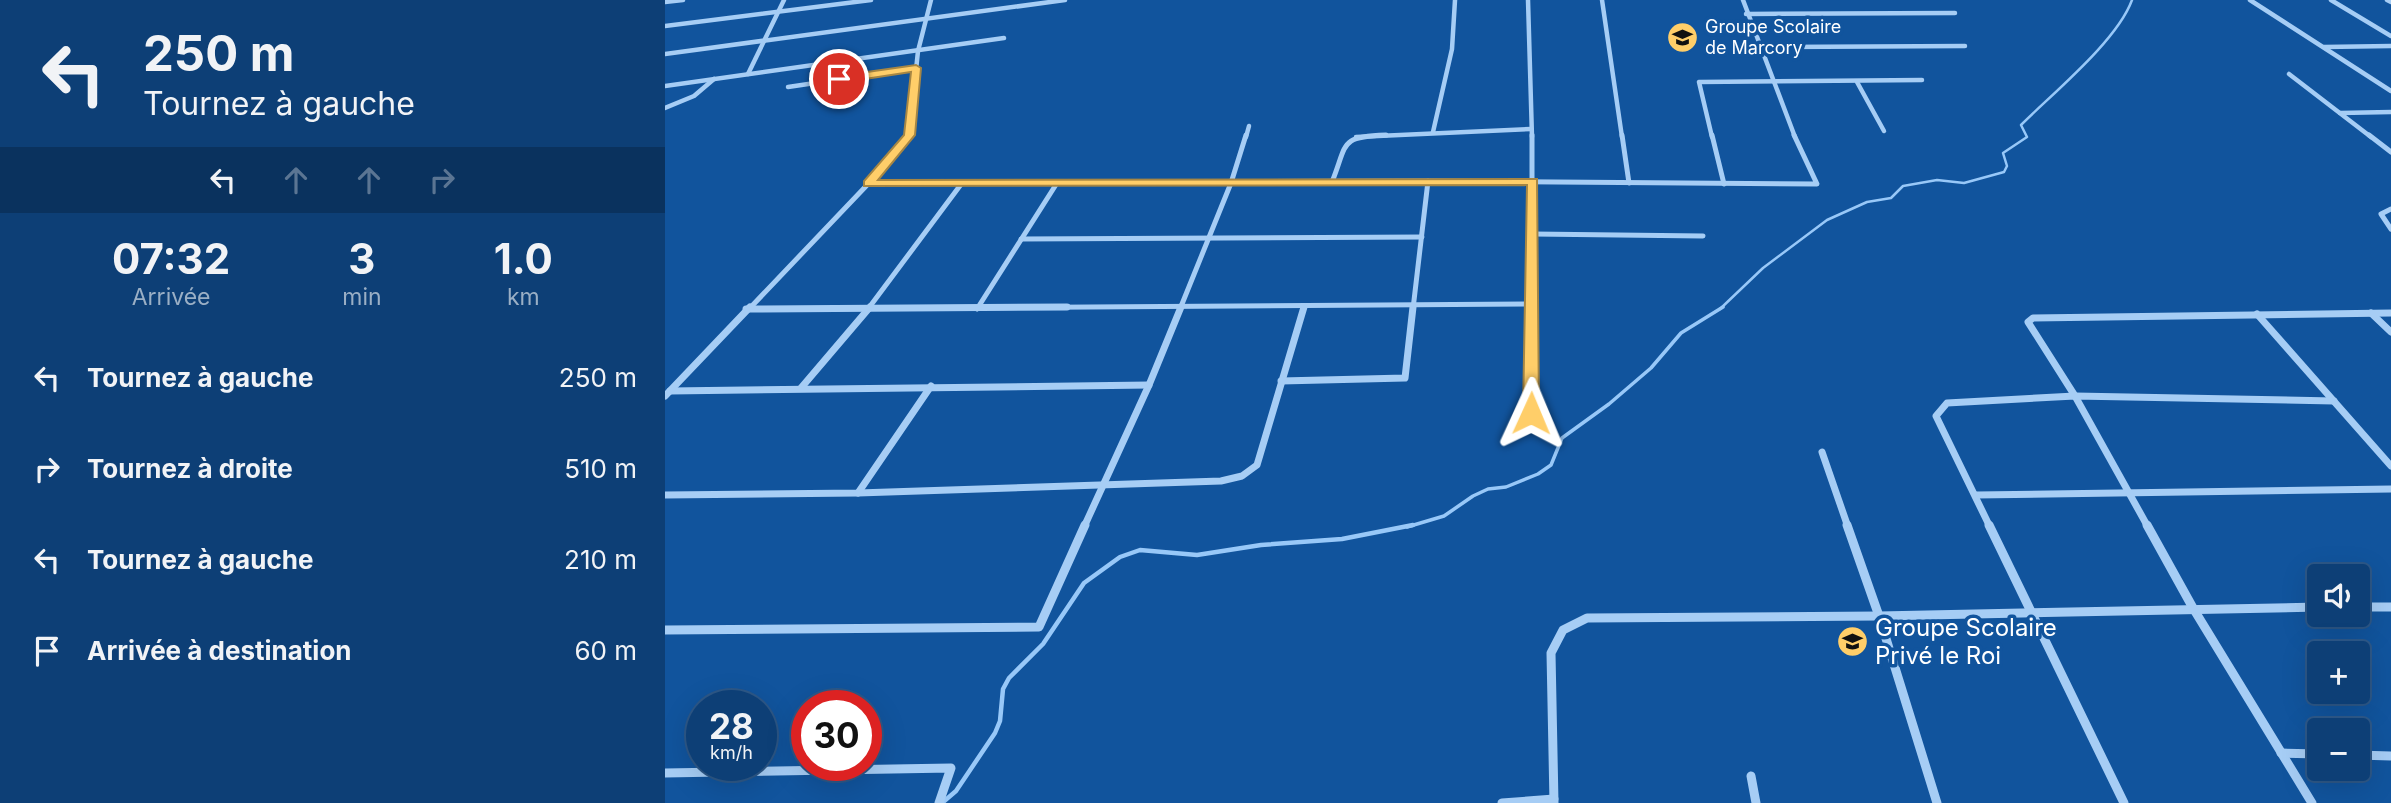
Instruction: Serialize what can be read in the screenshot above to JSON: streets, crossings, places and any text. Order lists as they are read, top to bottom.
{
  "places": {
    "school or university": ["Groupe Scolaire de Marcory", "Groupe Scolaire Privé le Roi"]
  },
  "page": {
    "turn": ["250 m", "Tournez à gauche"],
    "eta": [
      "07:32",
      "Arrivée",
      "3",
      "min",
      "1.0",
      "km"
    ],
    "list": [
      {
        "name": "Tournez à gauche",
        "value": "250 m"
      },
      {
        "name": "Tournez à droite",
        "value": "510 m"
      },
      {
        "name": "Tournez à gauche",
        "value": "210 m"
      },
      {
        "name": "Arrivée à destination",
        "value": "60 m"
      }
    ],
    "map_buttons": ["+", "−"],
    "speed": "28 km/h",
    "limit": "30"
  }
}
